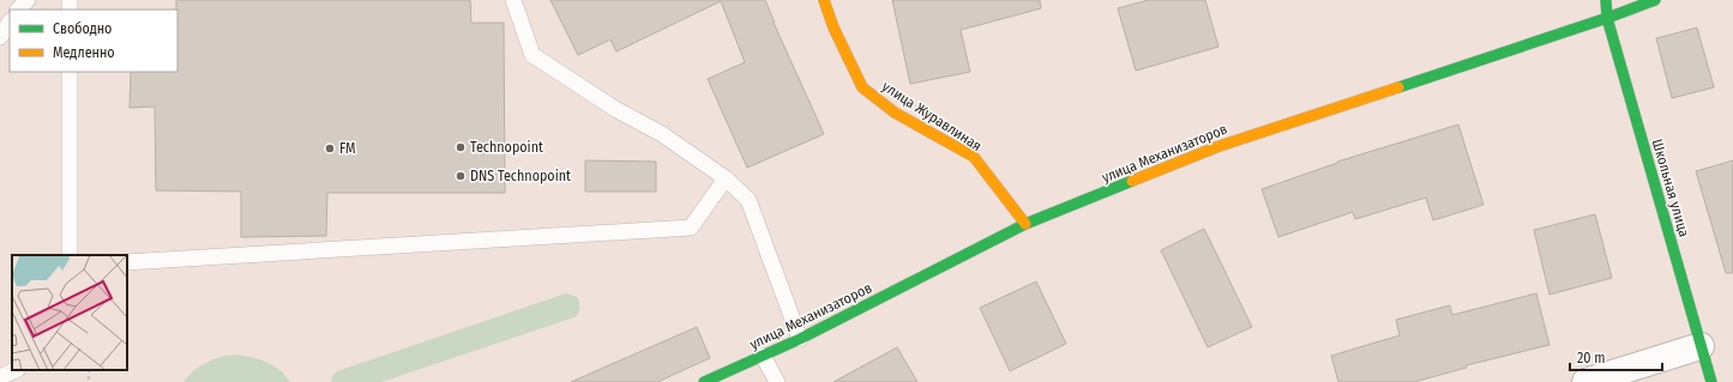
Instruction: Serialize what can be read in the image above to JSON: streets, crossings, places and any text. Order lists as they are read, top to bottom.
{
  "streets": {
    "street": ["улица Журавлиная", "улица Механизаторов", "Школьная улица"]
  },
  "crossings": [
    ["улица Журавлиная", "улица Механизаторов"],
    ["улица Механизаторов", "Школьная улица"]
  ],
  "places": ["Technopoint", "FM", "DNS Technopoint"],
  "legend": ["Свободно", "Медленно"],
  "scale_bar": "20 m"
}
